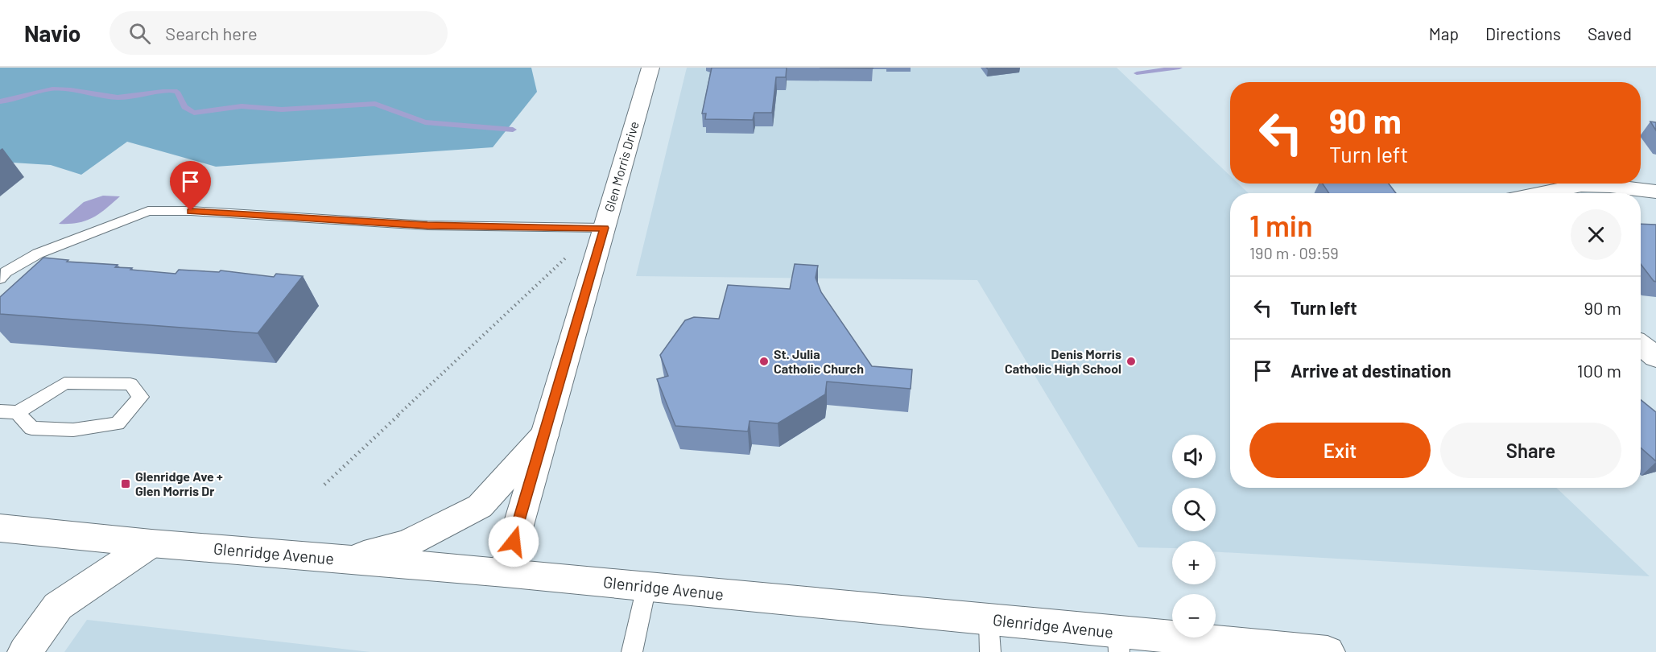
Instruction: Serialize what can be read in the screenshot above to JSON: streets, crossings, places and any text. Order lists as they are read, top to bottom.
{
  "streets": {
    "main road": ["Glen Morris Drive", "Glenridge Avenue"]
  },
  "crossings": [
    ["Glen Morris Drive", "Glenridge Avenue"]
  ],
  "places": {
    "other": ["St. Julia Catholic Church", "Denis Morris Catholic High School"],
    "transit": ["Glenridge Ave + Glen Morris Dr"]
  },
  "page": {
    "header": "Navio",
    "search": "Search here",
    "nav": ["Map", "Directions", "Saved"],
    "turn": ["90 m", "Turn left"],
    "heading": ["1 min", "190 m · 09:59"],
    "list": [
      {
        "name": "Turn left",
        "value": "90 m"
      },
      {
        "name": "Arrive at destination",
        "value": "100 m"
      }
    ],
    "buttons": ["Exit", "Share"],
    "map_buttons": ["+", "−"]
  }
}
